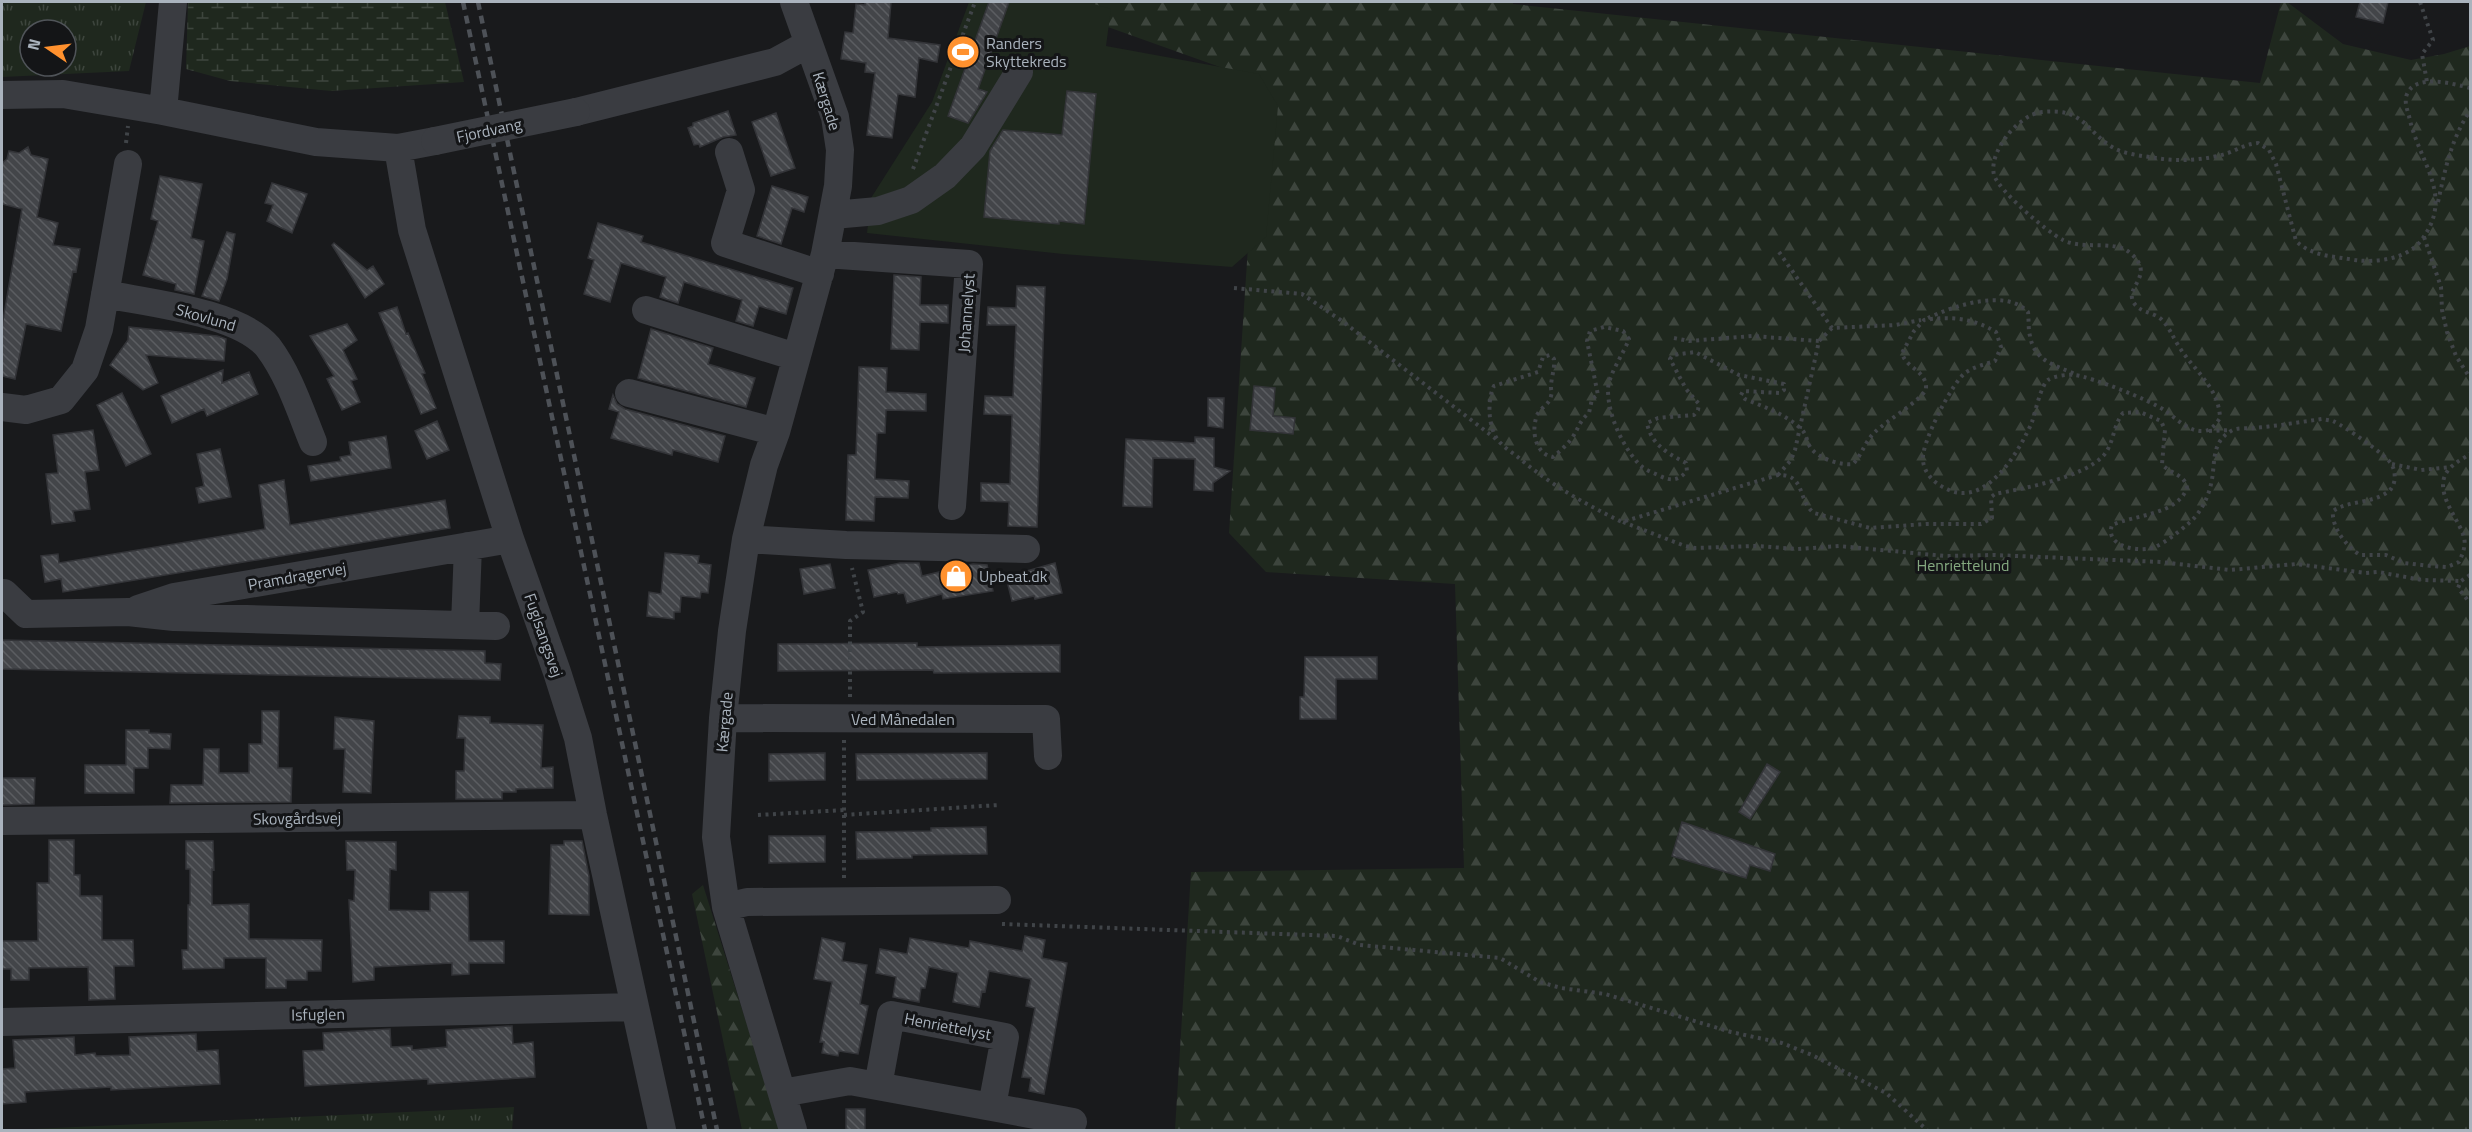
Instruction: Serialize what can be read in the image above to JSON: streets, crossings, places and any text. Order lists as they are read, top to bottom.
{
  "streets": {
    "street": [
      "Kærgade",
      "Fjordvang",
      "Johannelyst",
      "Skovlund",
      "Pramdragervej",
      "Fuglsangsvej",
      "Ved Månedalen",
      "Skovgårdsvej",
      "Isfuglen",
      "Henriettelyst"
    ]
  },
  "crossings": [
    ["Kærgade", "Fjordvang"],
    ["Kærgade", "Johannelyst"],
    ["Kærgade", "Ved Månedalen"],
    ["Fjordvang", "Fuglsangsvej"],
    ["Pramdragervej", "Fuglsangsvej"],
    ["Fuglsangsvej", "Skovgårdsvej"],
    ["Fuglsangsvej", "Isfuglen"]
  ],
  "parks": ["Henriettelund"],
  "places": {
    "sports": ["Randers Skyttekreds"],
    "shop": ["Upbeat.dk"]
  },
  "north": "left"
}
